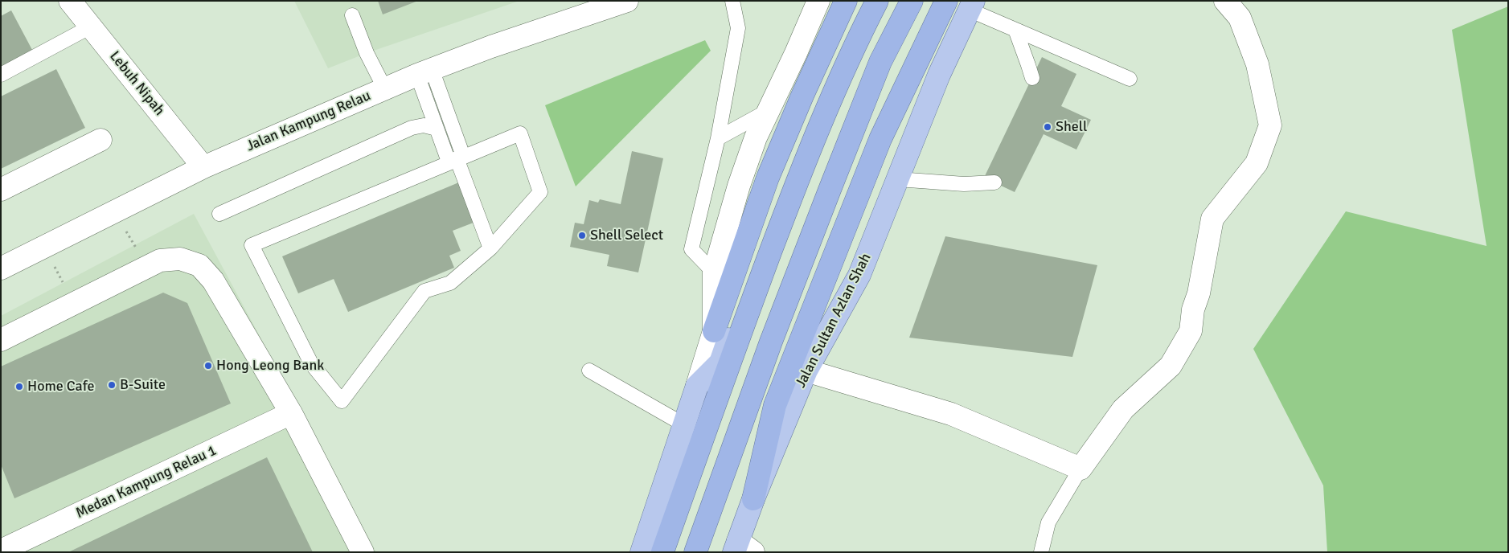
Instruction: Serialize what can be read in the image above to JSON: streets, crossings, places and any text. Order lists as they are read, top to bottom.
{
  "streets": {
    "main road": ["Jalan Sultan Azlan Shah"],
    "street": ["Lebuh Nipah", "Jalan Kampung Relau", "Medan Kampung Relau 1"]
  },
  "crossings": [
    ["Lebuh Nipah", "Jalan Kampung Relau"]
  ],
  "places": [
    "Shell",
    "Shell Select",
    "Hong Leong Bank",
    "B-Suite",
    "Home Cafe"
  ]
}
